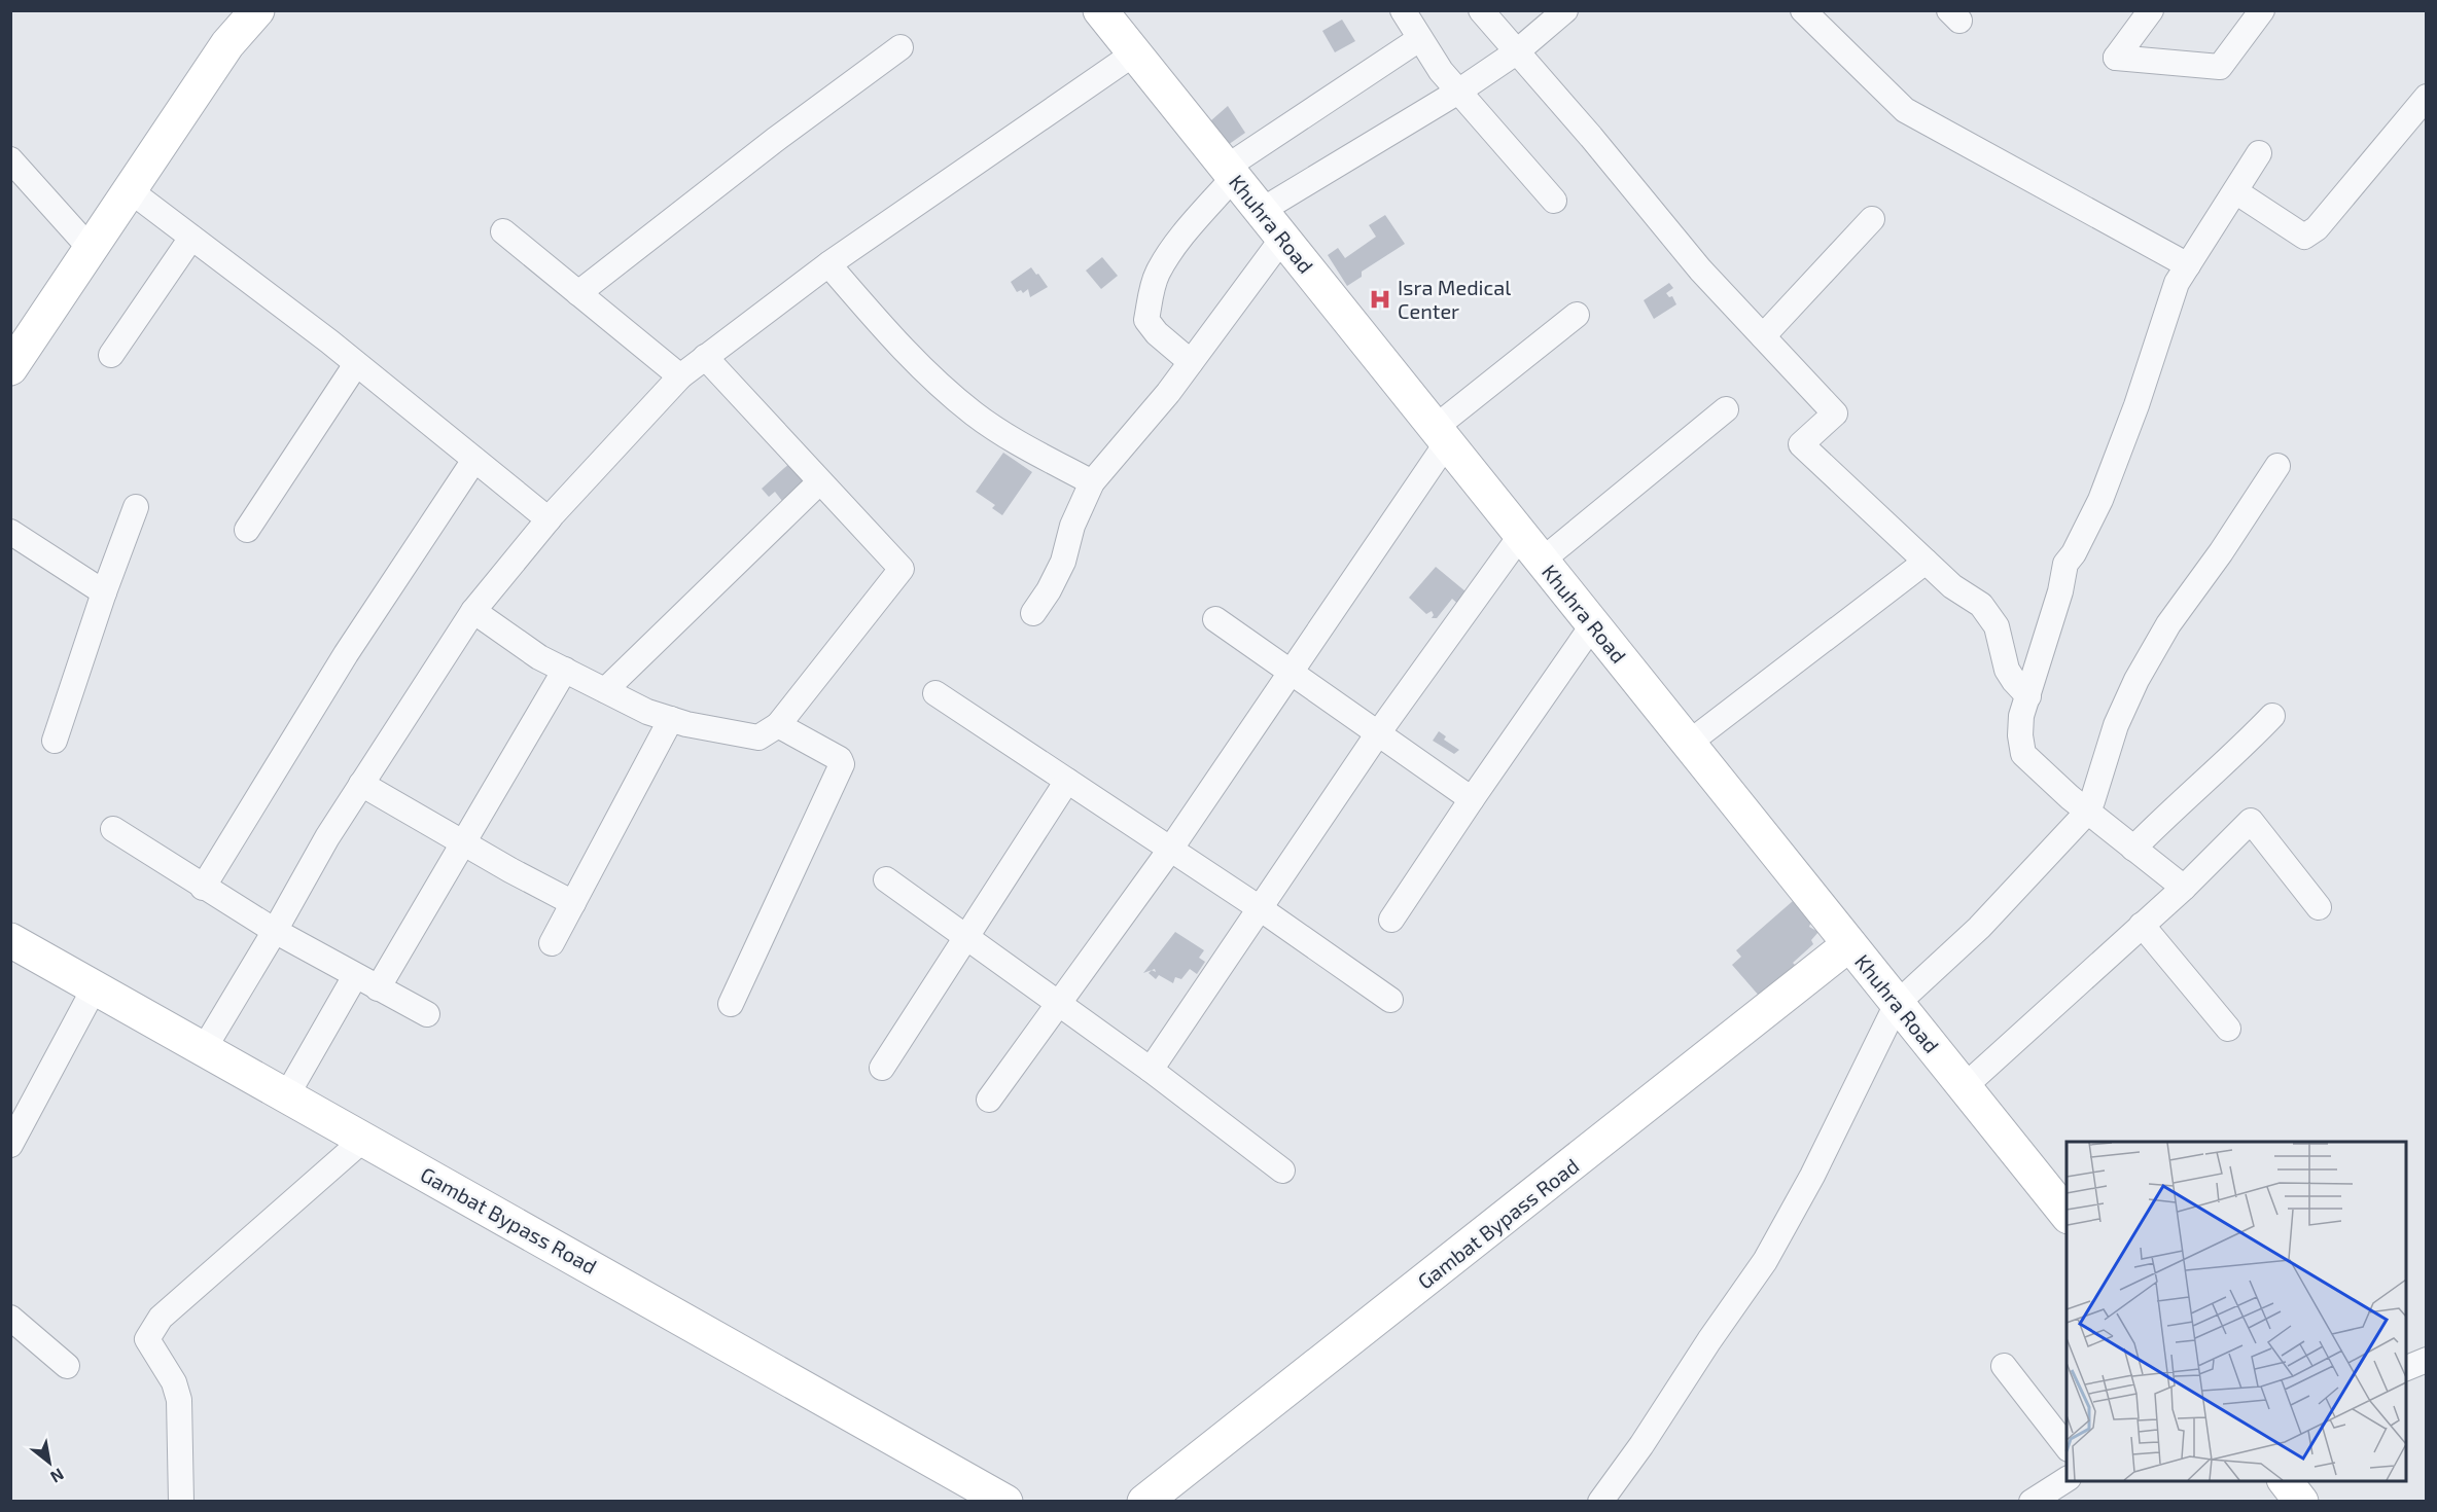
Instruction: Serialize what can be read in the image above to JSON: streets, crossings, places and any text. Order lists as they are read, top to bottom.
{
  "streets": {
    "street": ["Khuhra Road", "Gambat Bypass Road"]
  },
  "crossings": [
    ["Khuhra Road", "Gambat Bypass Road"]
  ],
  "places": {
    "hospital": ["Isra Medical Center"]
  },
  "north": "bottom right"
}
